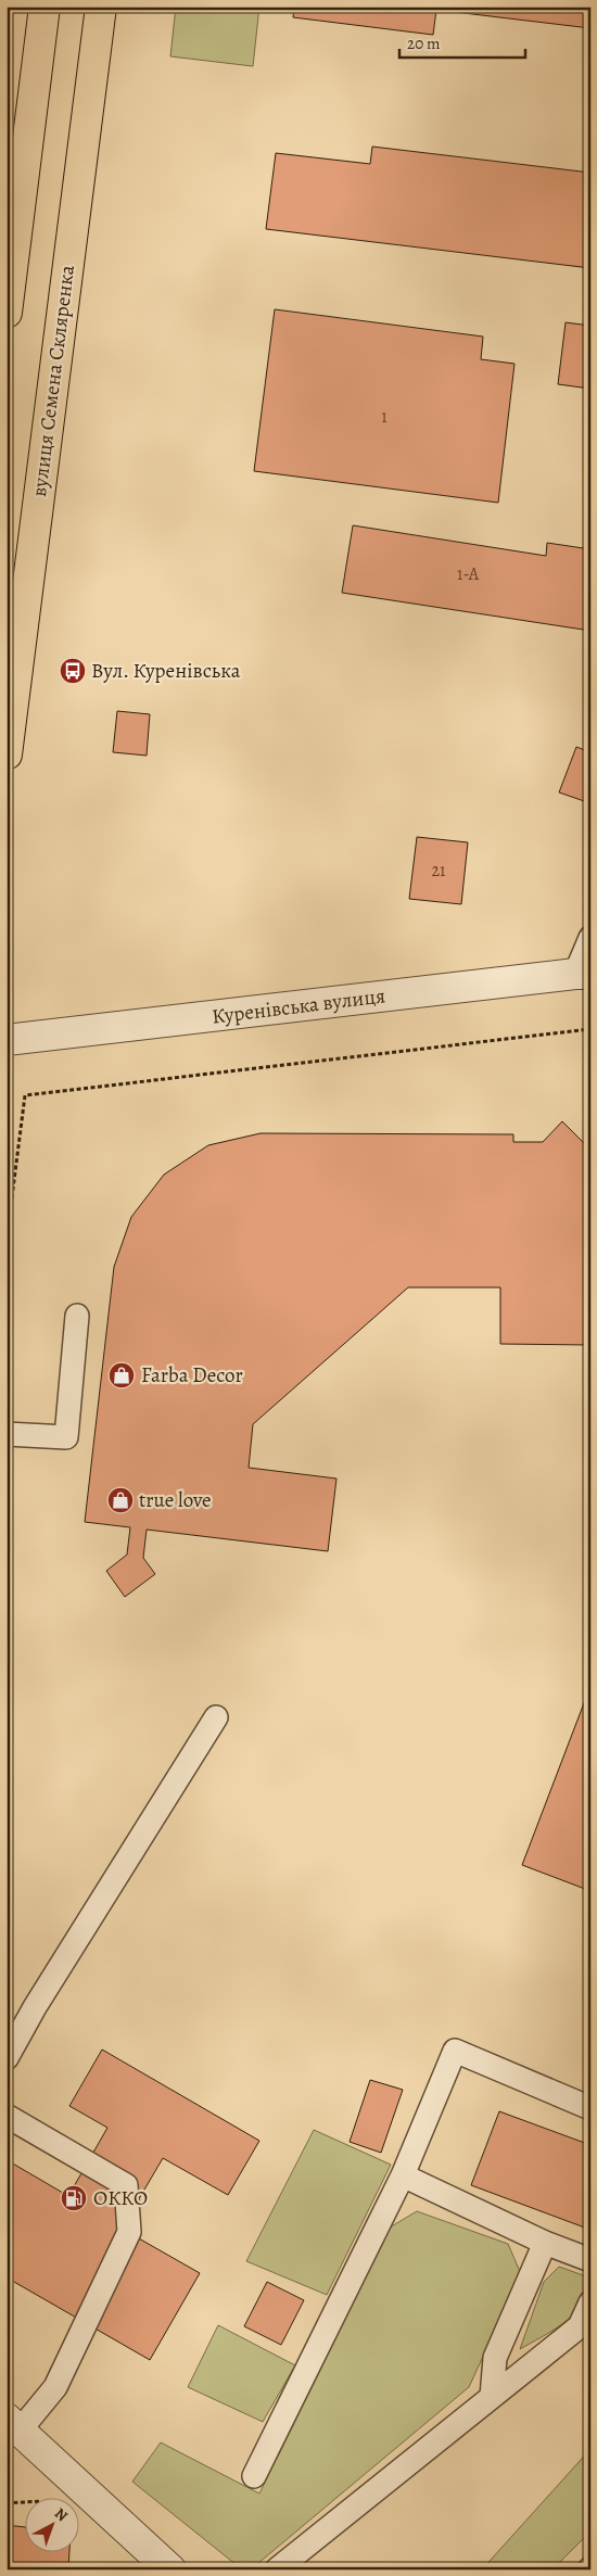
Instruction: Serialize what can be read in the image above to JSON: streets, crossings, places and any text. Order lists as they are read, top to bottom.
{
  "streets": {
    "main road": ["вулиця Семена Скляренка"],
    "street": ["Куренівська вулиця"]
  },
  "places": {
    "bus stop": ["Вул. Куренівська"],
    "shop": ["Farba Decor", "true love"],
    "fuel station": ["ОККО"]
  },
  "house_numbers": ["1", "1-А", "21"],
  "scale_bar": "20 m",
  "north": "top right"
}
